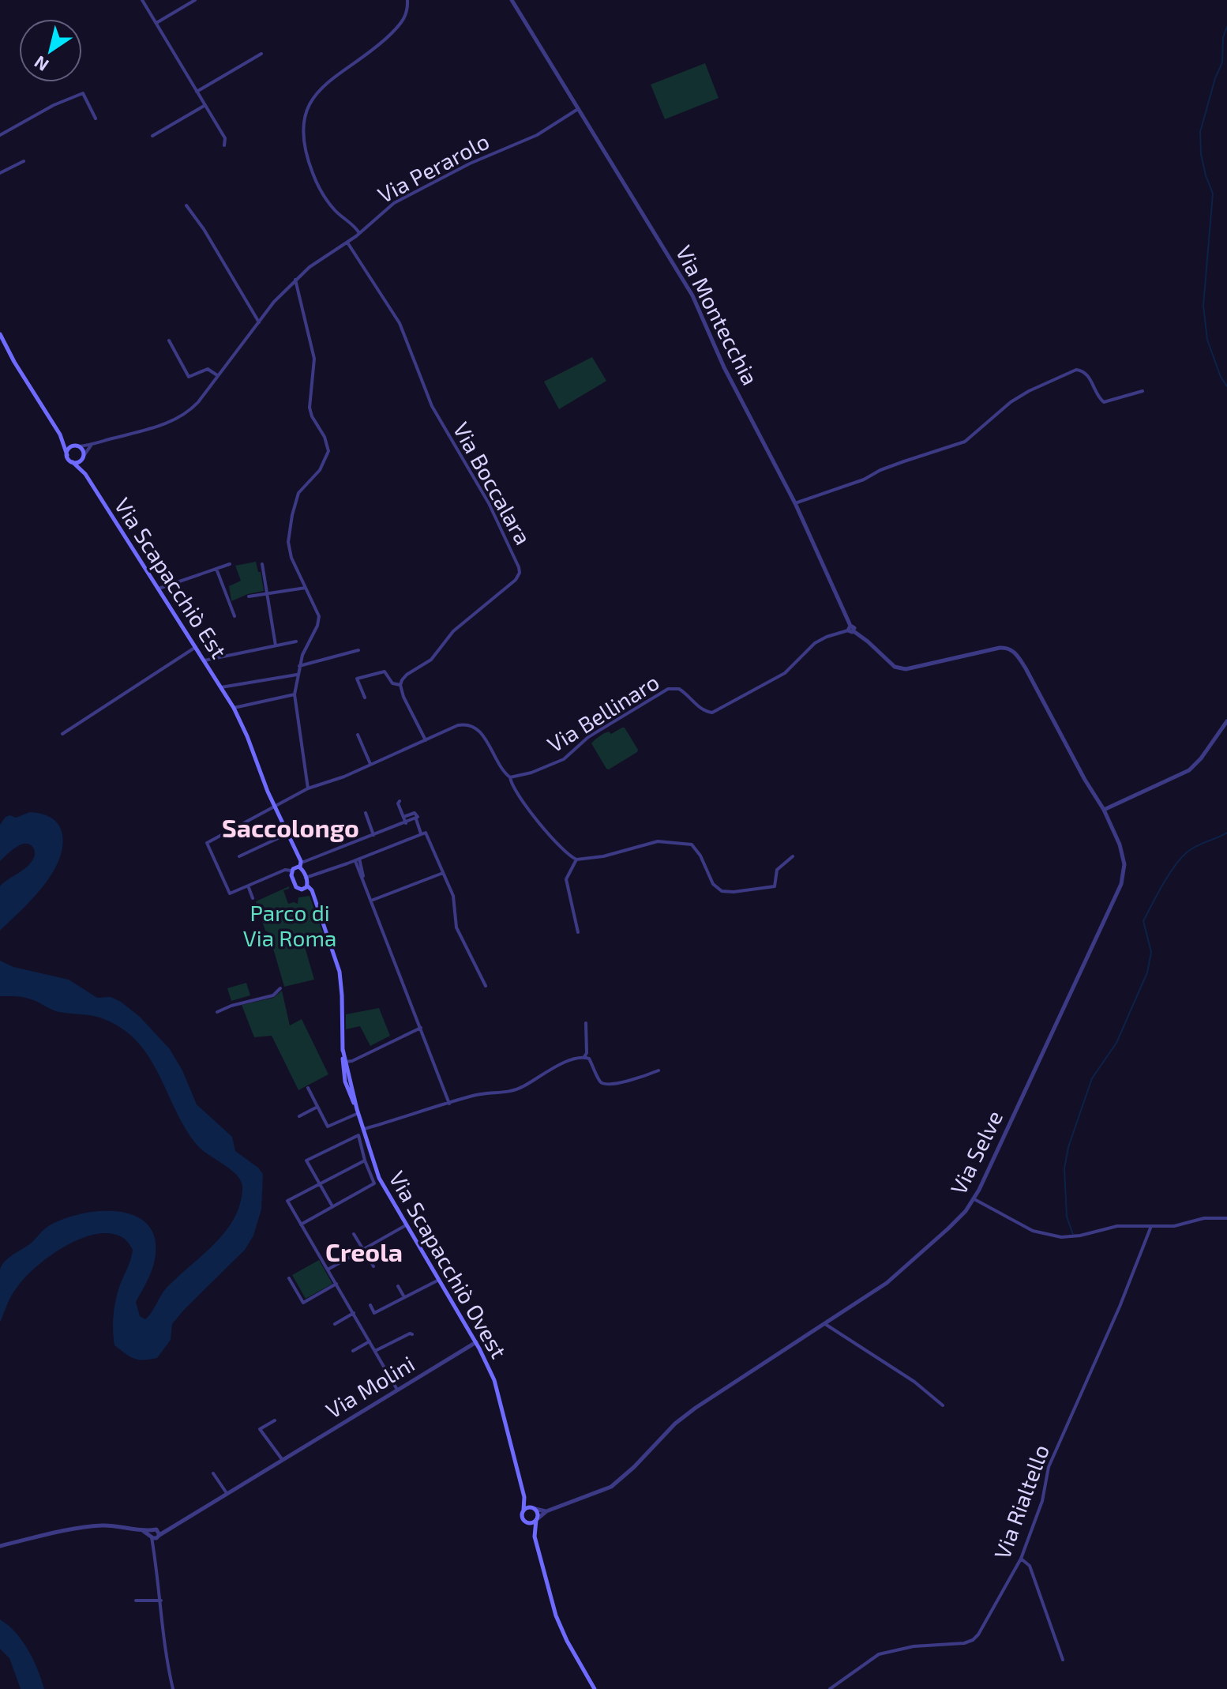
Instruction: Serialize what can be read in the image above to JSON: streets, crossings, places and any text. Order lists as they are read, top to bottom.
{
  "streets": {
    "main road": ["Via Scapacchiò Est", "Via Scapacchiò Ovest"],
    "street": [
      "Via Perarolo",
      "Via Montecchia",
      "Via Boccalara",
      "Via Bellinaro",
      "Via Selve",
      "Via Molini",
      "Via Rialtello"
    ]
  },
  "crossings": [
    ["Via Perarolo", "Via Montecchia"],
    ["Via Perarolo", "Via Boccalara"],
    ["Via Perarolo", "Via Scapacchiò Est"],
    ["Via Montecchia", "Via Bellinaro"],
    ["Via Selve", "Via Scapacchiò Ovest"],
    ["Via Scapacchiò Ovest", "Via Molini"]
  ],
  "districts": ["Saccolongo", "Creola"],
  "parks": ["Parco di Via Roma"],
  "north": "bottom left"
}
